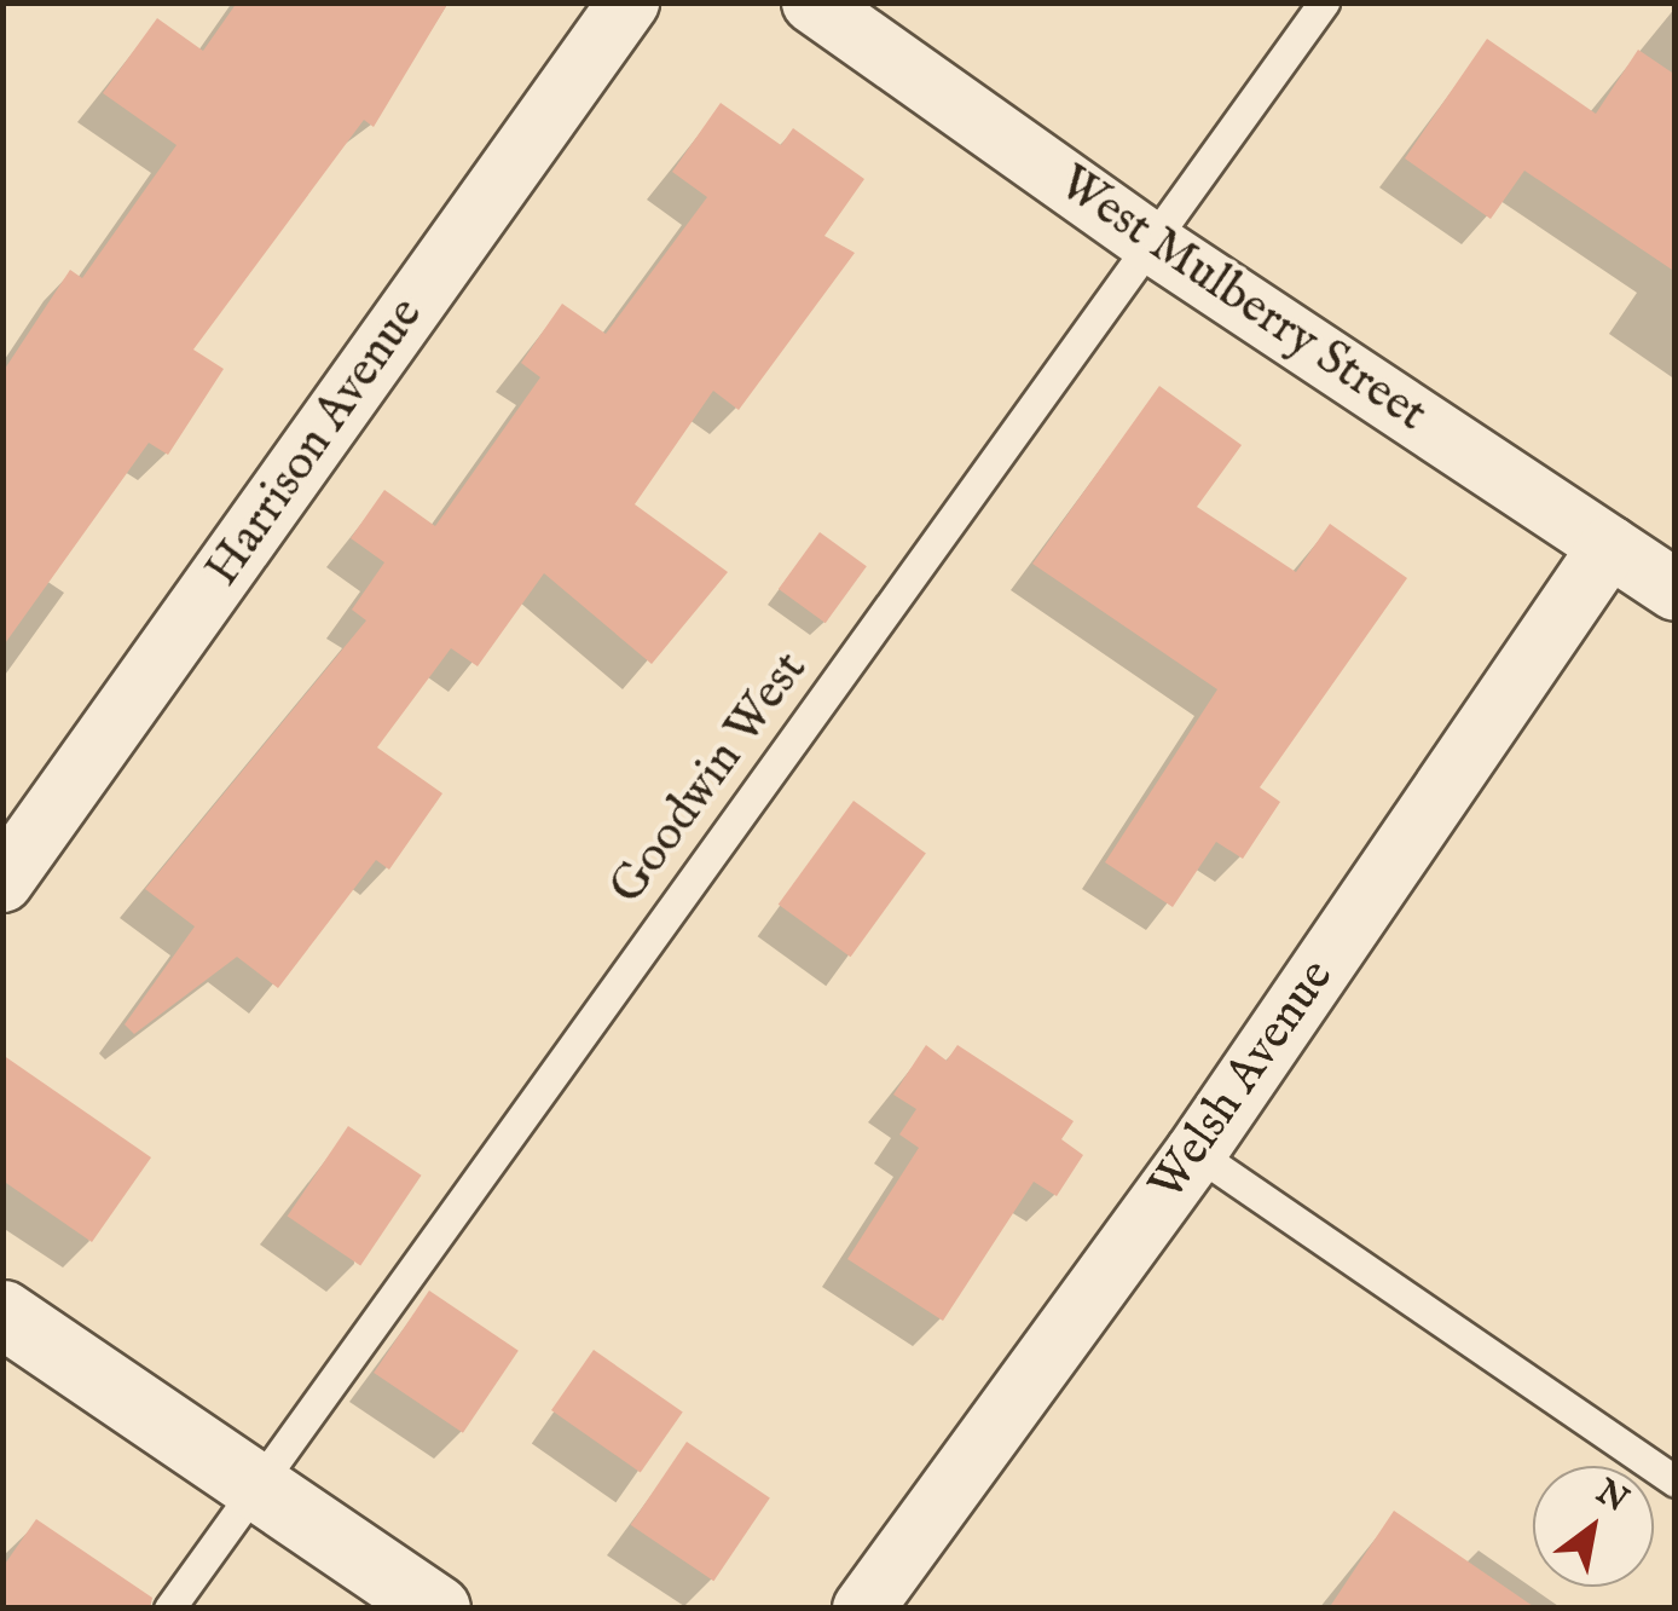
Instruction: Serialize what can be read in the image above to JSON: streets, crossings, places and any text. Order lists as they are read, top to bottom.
{
  "streets": {
    "street": ["West Mulberry Street", "Harrison Avenue", "Welsh Avenue"],
    "lane": ["Goodwin West"]
  },
  "crossings": [
    ["West Mulberry Street", "Goodwin West"],
    ["West Mulberry Street", "Welsh Avenue"]
  ],
  "north": "top right"
}
